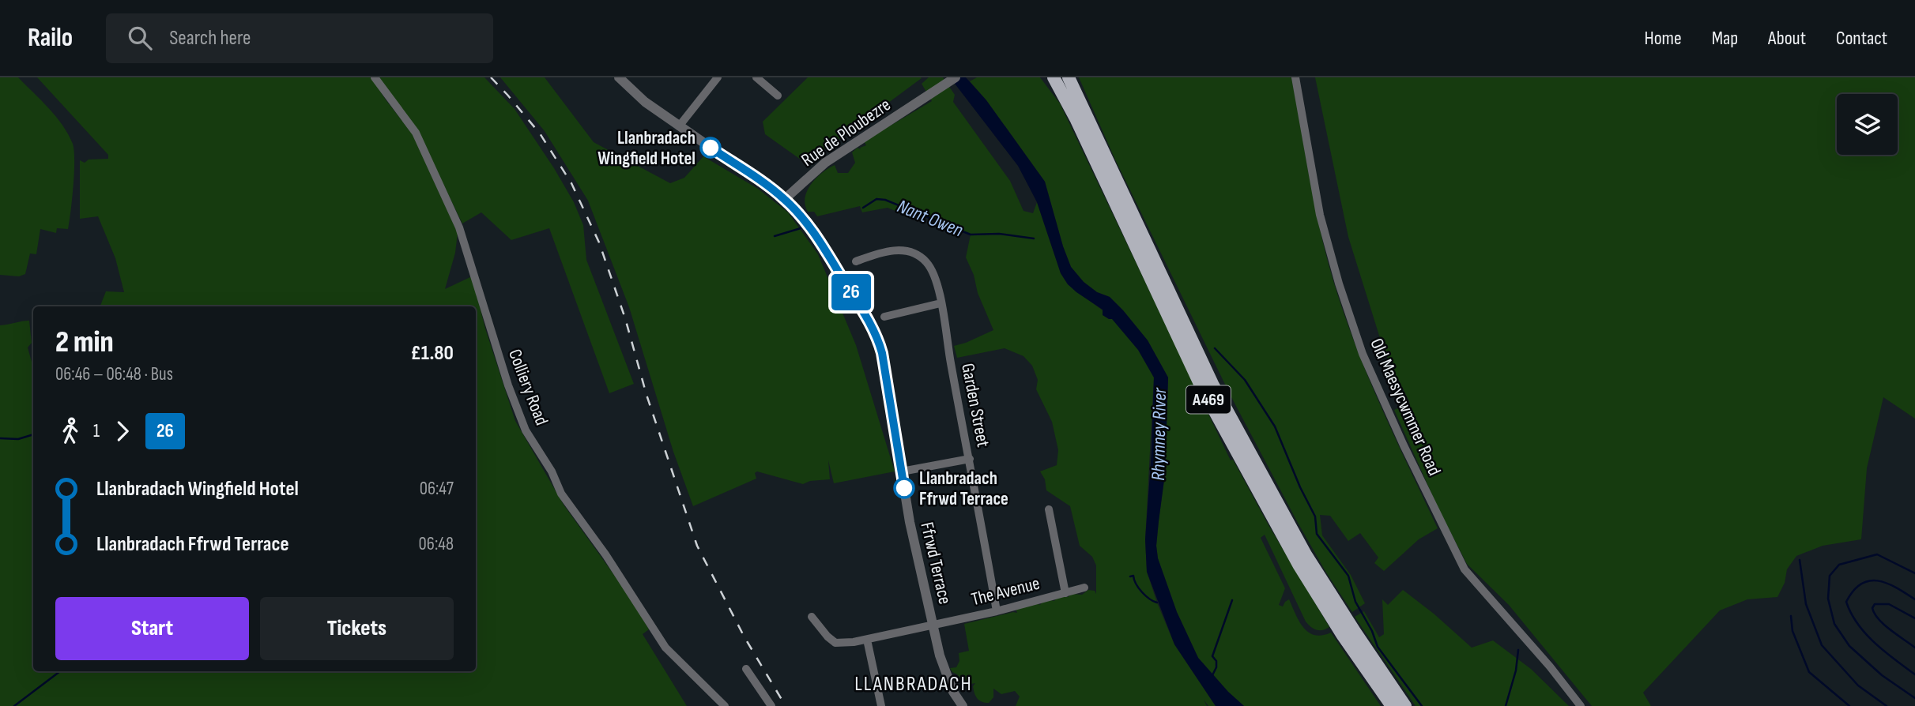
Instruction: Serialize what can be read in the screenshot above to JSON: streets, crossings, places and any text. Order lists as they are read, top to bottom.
{
  "streets": {
    "main road": ["A469"],
    "street": [
      "Rue de Ploubezre",
      "Colliery Road",
      "Garden Street",
      "Old Maesycwmmer Road",
      "Ffrwd Terrace",
      "The Avenue"
    ]
  },
  "crossings": [
    ["Rue de Ploubezre", "Ffrwd Terrace"],
    ["Garden Street", "The Avenue"],
    ["Ffrwd Terrace", "The Avenue"]
  ],
  "districts": ["LLANBRADACH"],
  "water": ["Nant Owen", "Rhymney River"],
  "places": ["Llanbradach Wingfield Hotel", "Llanbradach Ffrwd Terrace"],
  "lines": ["bus line 26"],
  "page": {
    "header": "Railo",
    "search": "Search here",
    "nav": [
      "Home",
      "Map",
      "About",
      "Contact"
    ],
    "on_map": "26",
    "heading": ["2 min", "06:46 – 06:48 · Bus", "£1.80"],
    "legs": ["1", "26"],
    "list": [
      {
        "name": "Llanbradach Wingfield Hotel",
        "value": "06:47"
      },
      {
        "name": "Llanbradach Ffrwd Terrace",
        "value": "06:48"
      }
    ],
    "buttons": ["Start", "Tickets"]
  }
}
